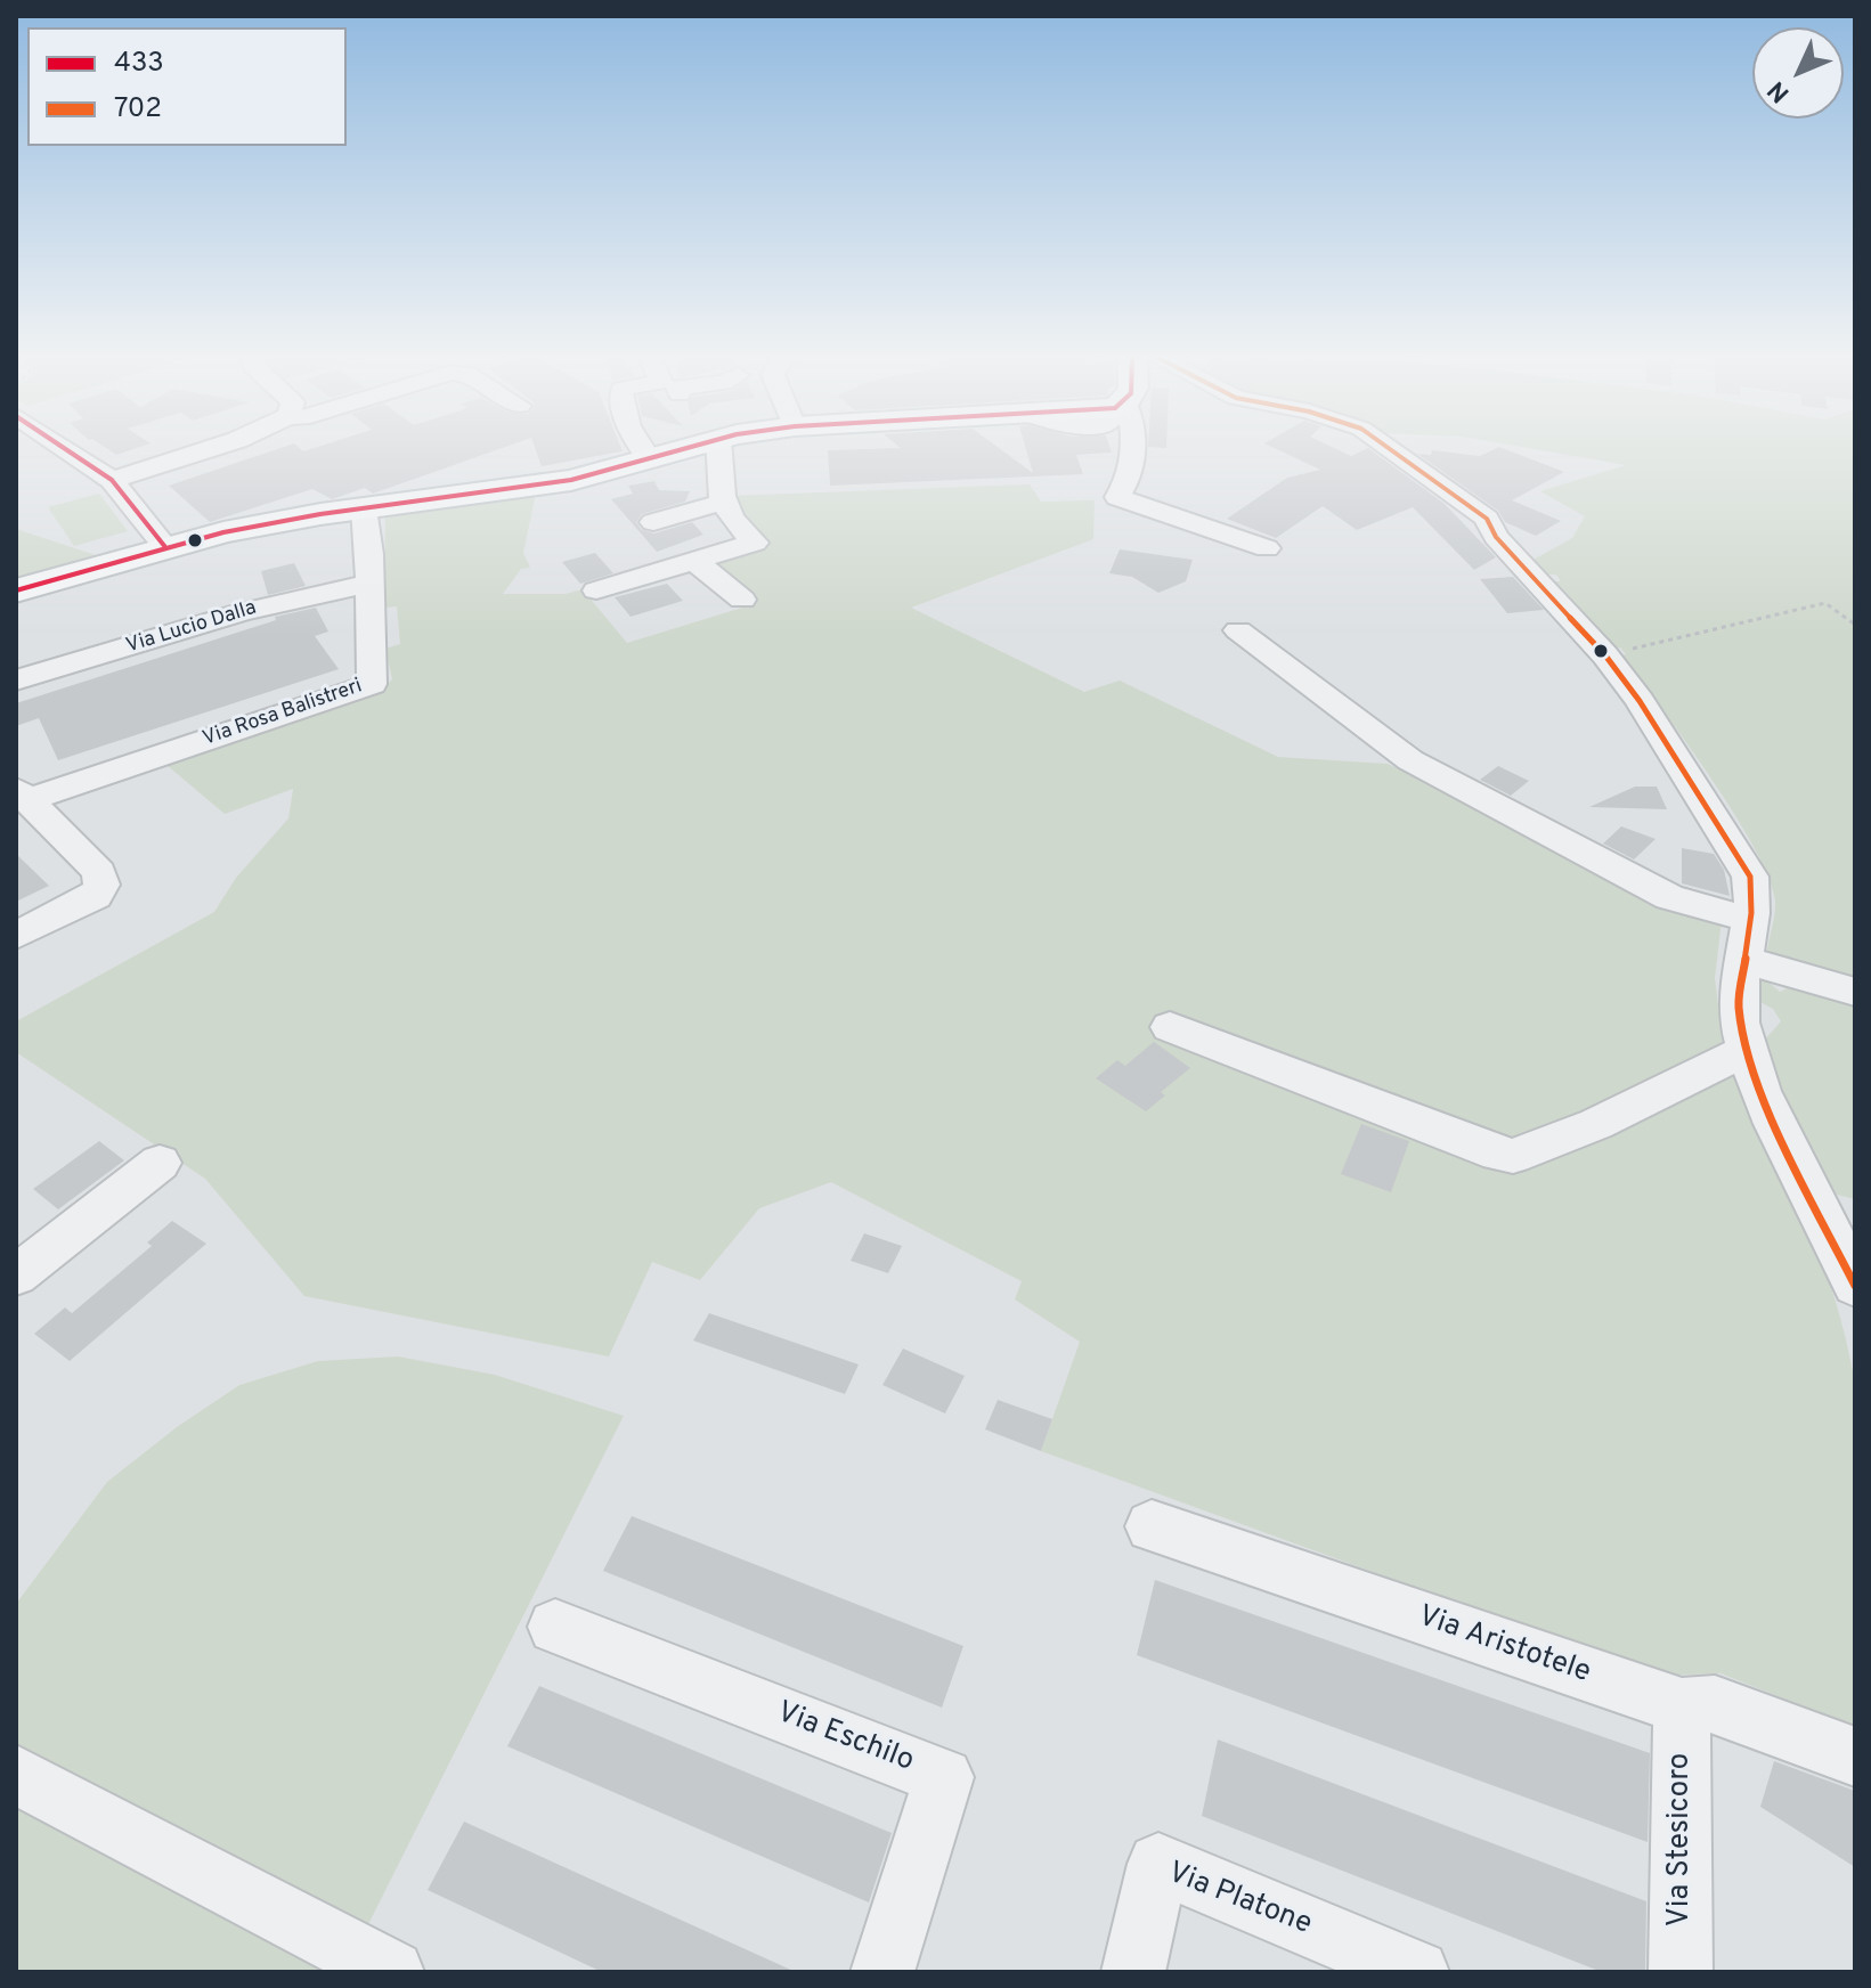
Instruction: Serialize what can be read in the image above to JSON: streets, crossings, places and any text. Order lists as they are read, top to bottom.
{
  "streets": {
    "street": [
      "Via Lucio Dalla",
      "Via Rosa Balistreri",
      "Via Aristotele",
      "Via Eschilo",
      "Via Stesicoro",
      "Via Platone"
    ]
  },
  "crossings": [
    ["Via Lucio Dalla", "Via Rosa Balistreri"],
    ["Via Aristotele", "Via Stesicoro"]
  ],
  "lines": ["transit line 433", "transit line 702"],
  "legend": ["433", "702"],
  "north": "bottom left"
}
